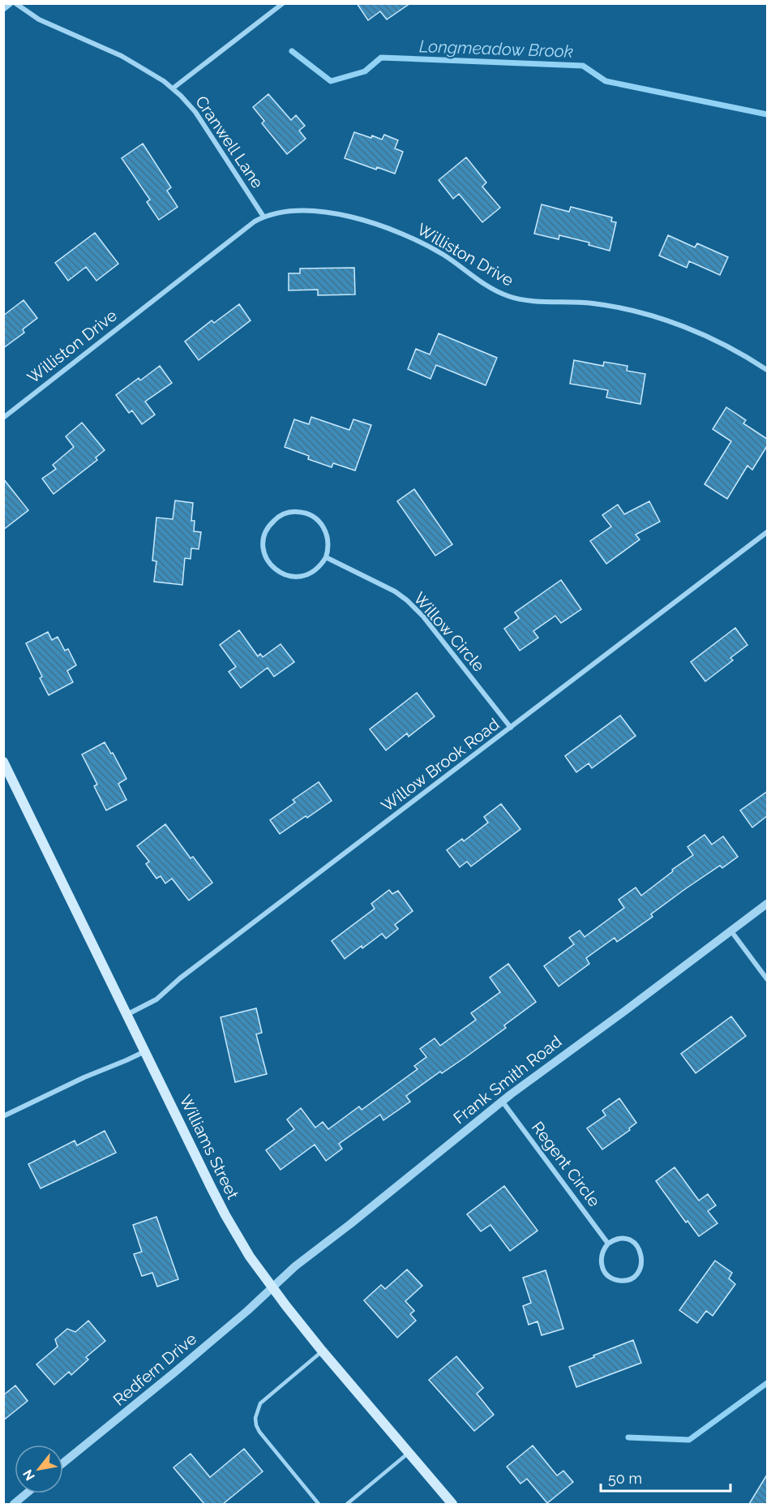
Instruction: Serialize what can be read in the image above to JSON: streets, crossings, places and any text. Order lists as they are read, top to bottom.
{
  "streets": {
    "main road": ["Williams Street"],
    "street": [
      "Cranwell Lane",
      "Williston Drive",
      "Willow Circle",
      "Willow Brook Road",
      "Frank Smith Road",
      "Regent Circle",
      "Redfern Drive"
    ]
  },
  "crossings": [
    ["Cranwell Lane", "Williston Drive"],
    ["Willow Circle", "Willow Brook Road"],
    ["Willow Brook Road", "Williams Street"],
    ["Frank Smith Road", "Williams Street"],
    ["Frank Smith Road", "Regent Circle"],
    ["Frank Smith Road", "Redfern Drive"],
    ["Williams Street", "Redfern Drive"]
  ],
  "water": ["Longmeadow Brook"],
  "scale_bar": "50 m",
  "north": "bottom left"
}
